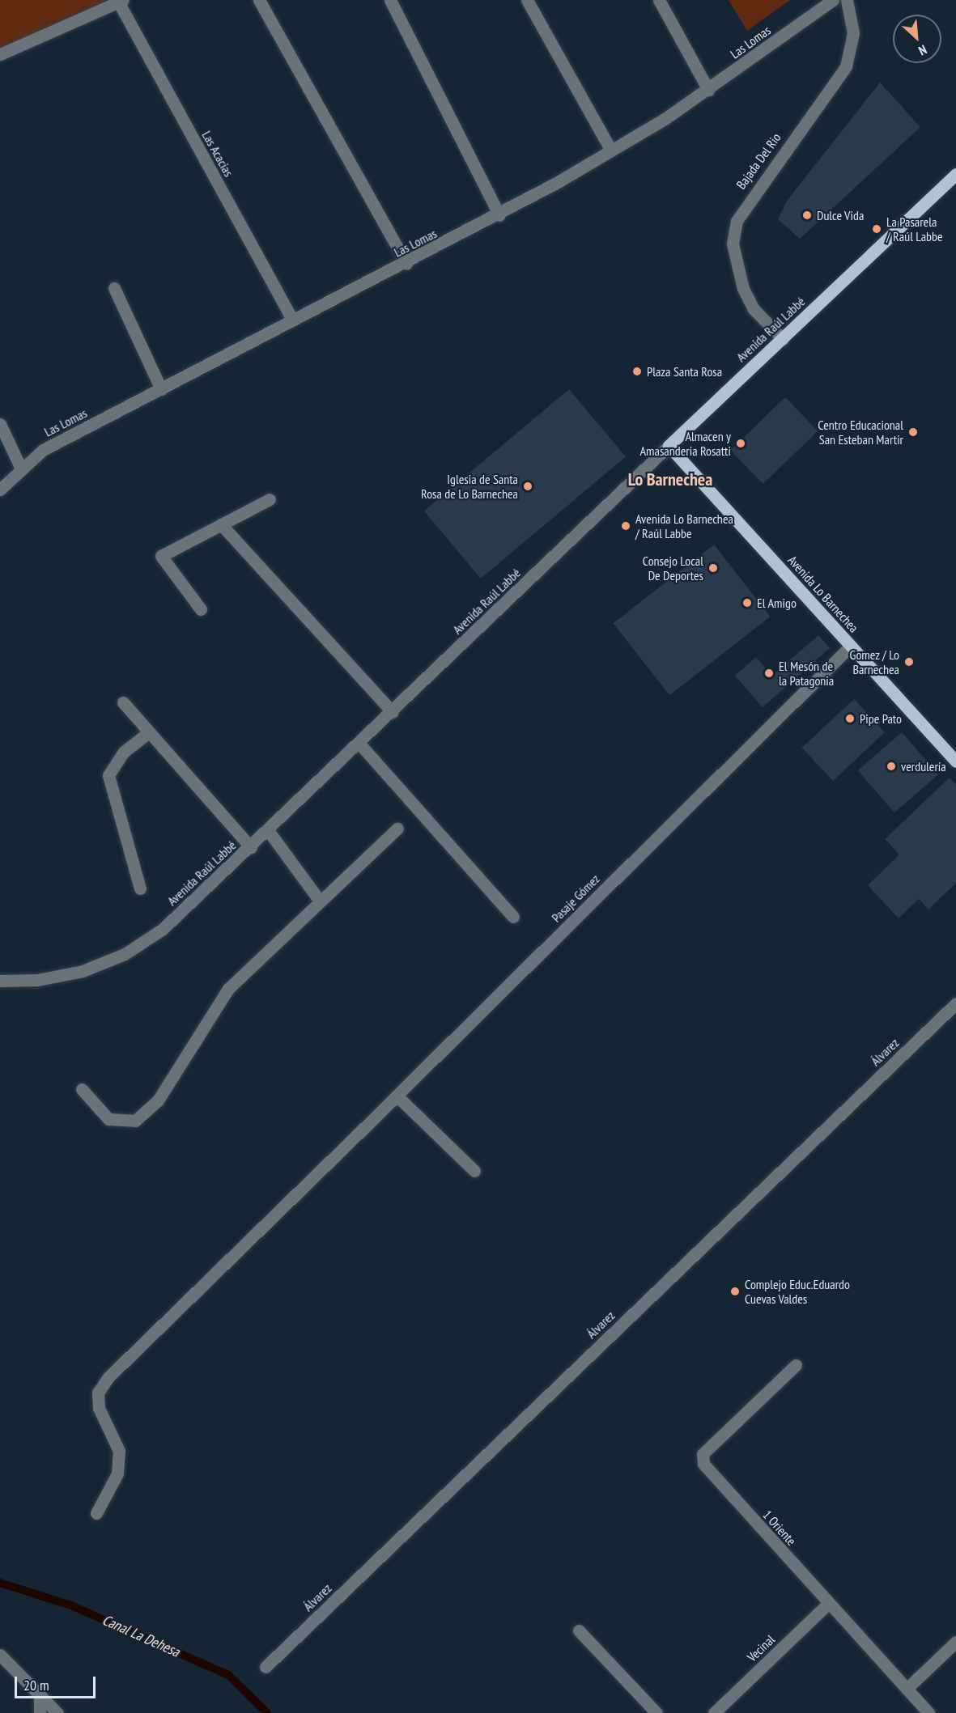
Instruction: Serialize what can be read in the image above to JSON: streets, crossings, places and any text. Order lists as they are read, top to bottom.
{
  "streets": {
    "main road": ["Avenida Raúl Labbé", "Avenida Lo Barnechea"],
    "street": [
      "Las Lomas",
      "Las Acacias",
      "Bajada Del Rio",
      "Pasaje Gómez",
      "Álvarez",
      "1 Oriente",
      "Vecinal"
    ]
  },
  "crossings": [
    ["Las Lomas", "Las Acacias"],
    ["Bajada Del Rio", "Avenida Raúl Labbé"],
    ["Avenida Raúl Labbé", "Avenida Lo Barnechea"],
    ["Avenida Lo Barnechea", "Pasaje Gómez"],
    ["1 Oriente", "Vecinal"]
  ],
  "districts": ["Lo Barnechea"],
  "water": ["Canal La Dehesa"],
  "places": [
    "Dulce Vida",
    "La Pasarela / Raúl Labbe",
    "Plaza Santa Rosa",
    "Centro Educacional San Esteban Martir",
    "Almacen y Amasanderia Rosatti",
    "Iglesia de Santa Rosa de Lo Barnechea",
    "Avenida Lo Barnechea / Raúl Labbe",
    "Consejo Local De Deportes",
    "El Amigo",
    "Gomez / Lo Barnechea",
    "El Mesón de la Patagonia",
    "Pipe Pato",
    "verdulería",
    "Complejo Educ.Eduardo Cuevas Valdes"
  ],
  "scale_bar": "20 m",
  "north": "bottom right"
}
